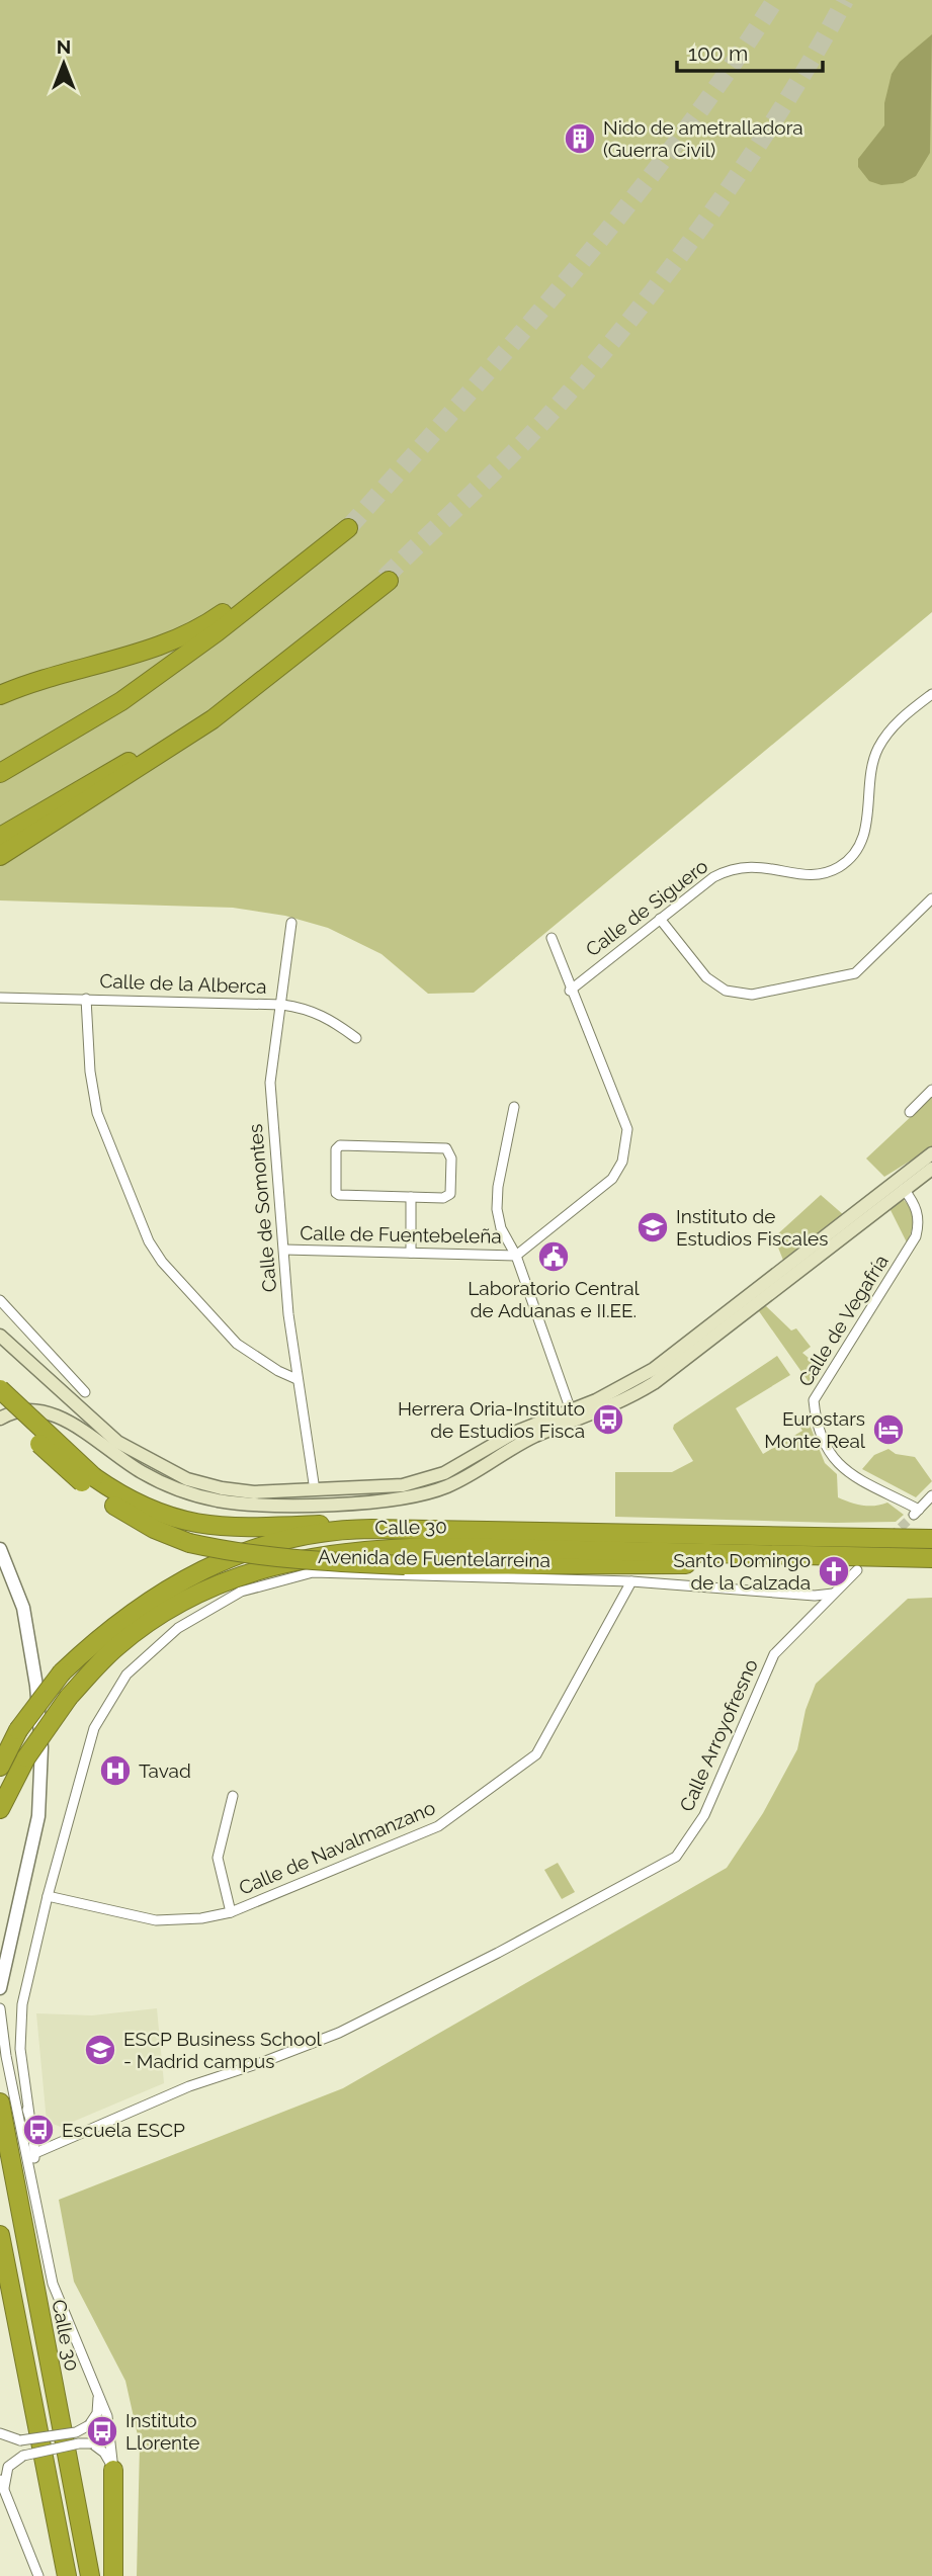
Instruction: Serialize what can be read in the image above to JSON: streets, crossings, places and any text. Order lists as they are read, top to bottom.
{
  "streets": {
    "highway": ["Calle 30"],
    "street": [
      "Calle de Siguero",
      "Calle de la Alberca",
      "Calle de Somontes",
      "Calle de Fuentebeleña",
      "Calle de Vegafría",
      "Avenida de Fuentelarreina",
      "Calle Arroyofresno",
      "Calle de Navalmanzano"
    ]
  },
  "crossings": [
    ["Calle de Siguero", "Calle de Fuentebeleña"],
    ["Calle de la Alberca", "Calle de Somontes"],
    ["Calle de Somontes", "Calle de Fuentebeleña"],
    ["Calle 30", "Calle Arroyofresno"],
    ["Avenida de Fuentelarreina", "Calle Arroyofresno"],
    ["Avenida de Fuentelarreina", "Calle de Navalmanzano"]
  ],
  "places": {
    "building": ["Nido de ametralladora (Guerra Civil)"],
    "school or university": ["Instituto de Estudios Fiscales", "ESCP Business School - Madrid campus"],
    "public building": ["Laboratorio Central de Aduanas e II.EE."],
    "bus stop": ["Herrera Oria-Instituto de Estudios Fisca", "Escuela ESCP", "Instituto Llorente"],
    "hotel": ["Eurostars Monte Real"],
    "church": ["Santo Domingo de la Calzada"],
    "hospital": ["Tavad"]
  },
  "scale_bar": "100 m",
  "north": "top"
}
